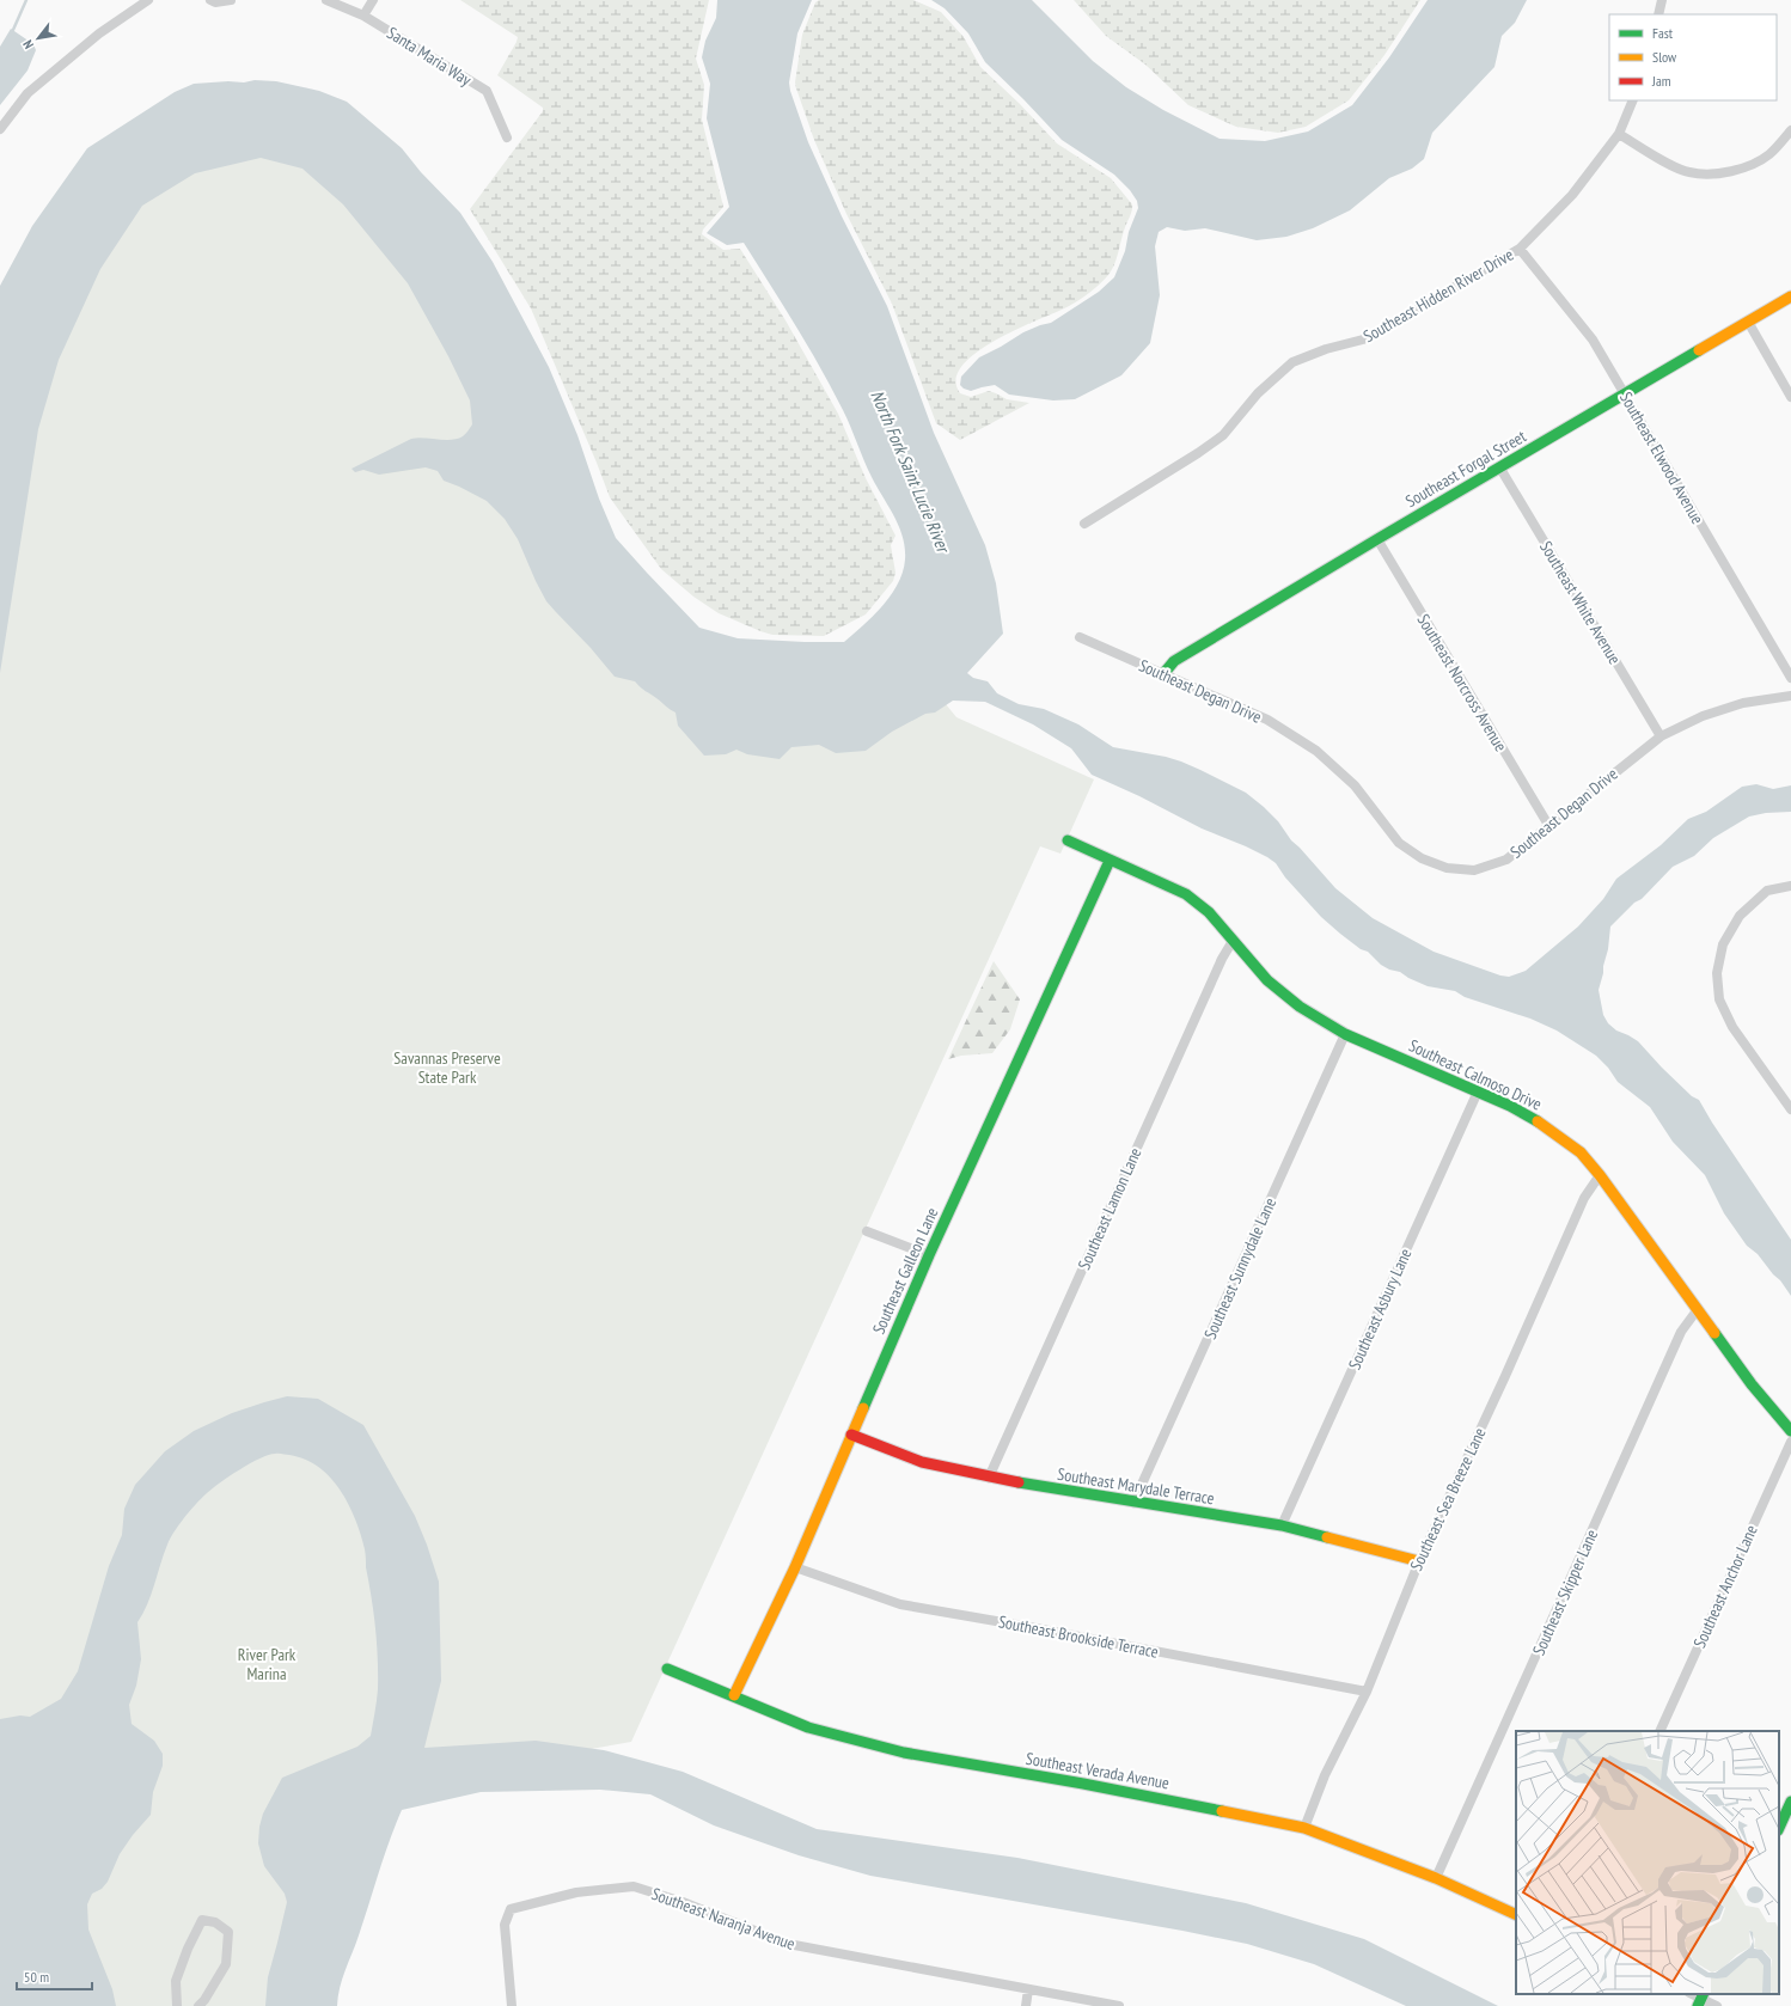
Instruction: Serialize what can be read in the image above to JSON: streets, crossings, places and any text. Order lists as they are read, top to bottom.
{
  "streets": {
    "street": [
      "Santa Maria Way",
      "Southeast Hidden River Drive",
      "Southeast Elwood Avenue",
      "Southeast Forgal Street",
      "Southeast White Avenue",
      "Southeast Norcross Avenue",
      "Southeast Degan Drive",
      "Southeast Calmoso Drive",
      "Southeast Lamon Lane",
      "Southeast Sunnydale Lane",
      "Southeast Galleon Lane",
      "Southeast Asbury Lane",
      "Southeast Marydale Terrace",
      "Southeast Sea Breeze Lane",
      "Southeast Anchor Lane",
      "Southeast Skipper Lane",
      "Southeast Brookside Terrace",
      "Southeast Verada Avenue",
      "Southeast Naranja Avenue"
    ]
  },
  "crossings": [
    ["Southeast Hidden River Drive", "Southeast Elwood Avenue"],
    ["Southeast Elwood Avenue", "Southeast Forgal Street"],
    ["Southeast Forgal Street", "Southeast White Avenue"],
    ["Southeast Forgal Street", "Southeast Norcross Avenue"],
    ["Southeast Forgal Street", "Southeast Degan Drive"],
    ["Southeast White Avenue", "Southeast Degan Drive"],
    ["Southeast Norcross Avenue", "Southeast Degan Drive"],
    ["Southeast Calmoso Drive", "Southeast Lamon Lane"],
    ["Southeast Calmoso Drive", "Southeast Sunnydale Lane"],
    ["Southeast Calmoso Drive", "Southeast Galleon Lane"],
    ["Southeast Calmoso Drive", "Southeast Asbury Lane"],
    ["Southeast Calmoso Drive", "Southeast Sea Breeze Lane"],
    ["Southeast Calmoso Drive", "Southeast Skipper Lane"],
    ["Southeast Lamon Lane", "Southeast Marydale Terrace"],
    ["Southeast Sunnydale Lane", "Southeast Marydale Terrace"],
    ["Southeast Galleon Lane", "Southeast Marydale Terrace"],
    ["Southeast Galleon Lane", "Southeast Brookside Terrace"],
    ["Southeast Galleon Lane", "Southeast Verada Avenue"],
    ["Southeast Asbury Lane", "Southeast Marydale Terrace"],
    ["Southeast Marydale Terrace", "Southeast Sea Breeze Lane"],
    ["Southeast Sea Breeze Lane", "Southeast Brookside Terrace"],
    ["Southeast Sea Breeze Lane", "Southeast Verada Avenue"],
    ["Southeast Skipper Lane", "Southeast Verada Avenue"]
  ],
  "water": ["North Fork Saint Lucie River"],
  "parks": ["Savannas Preserve State Park", "River Park Marina"],
  "legend": ["Fast", "Slow", "Jam"],
  "scale_bar": "50 m",
  "north": "bottom left"
}
